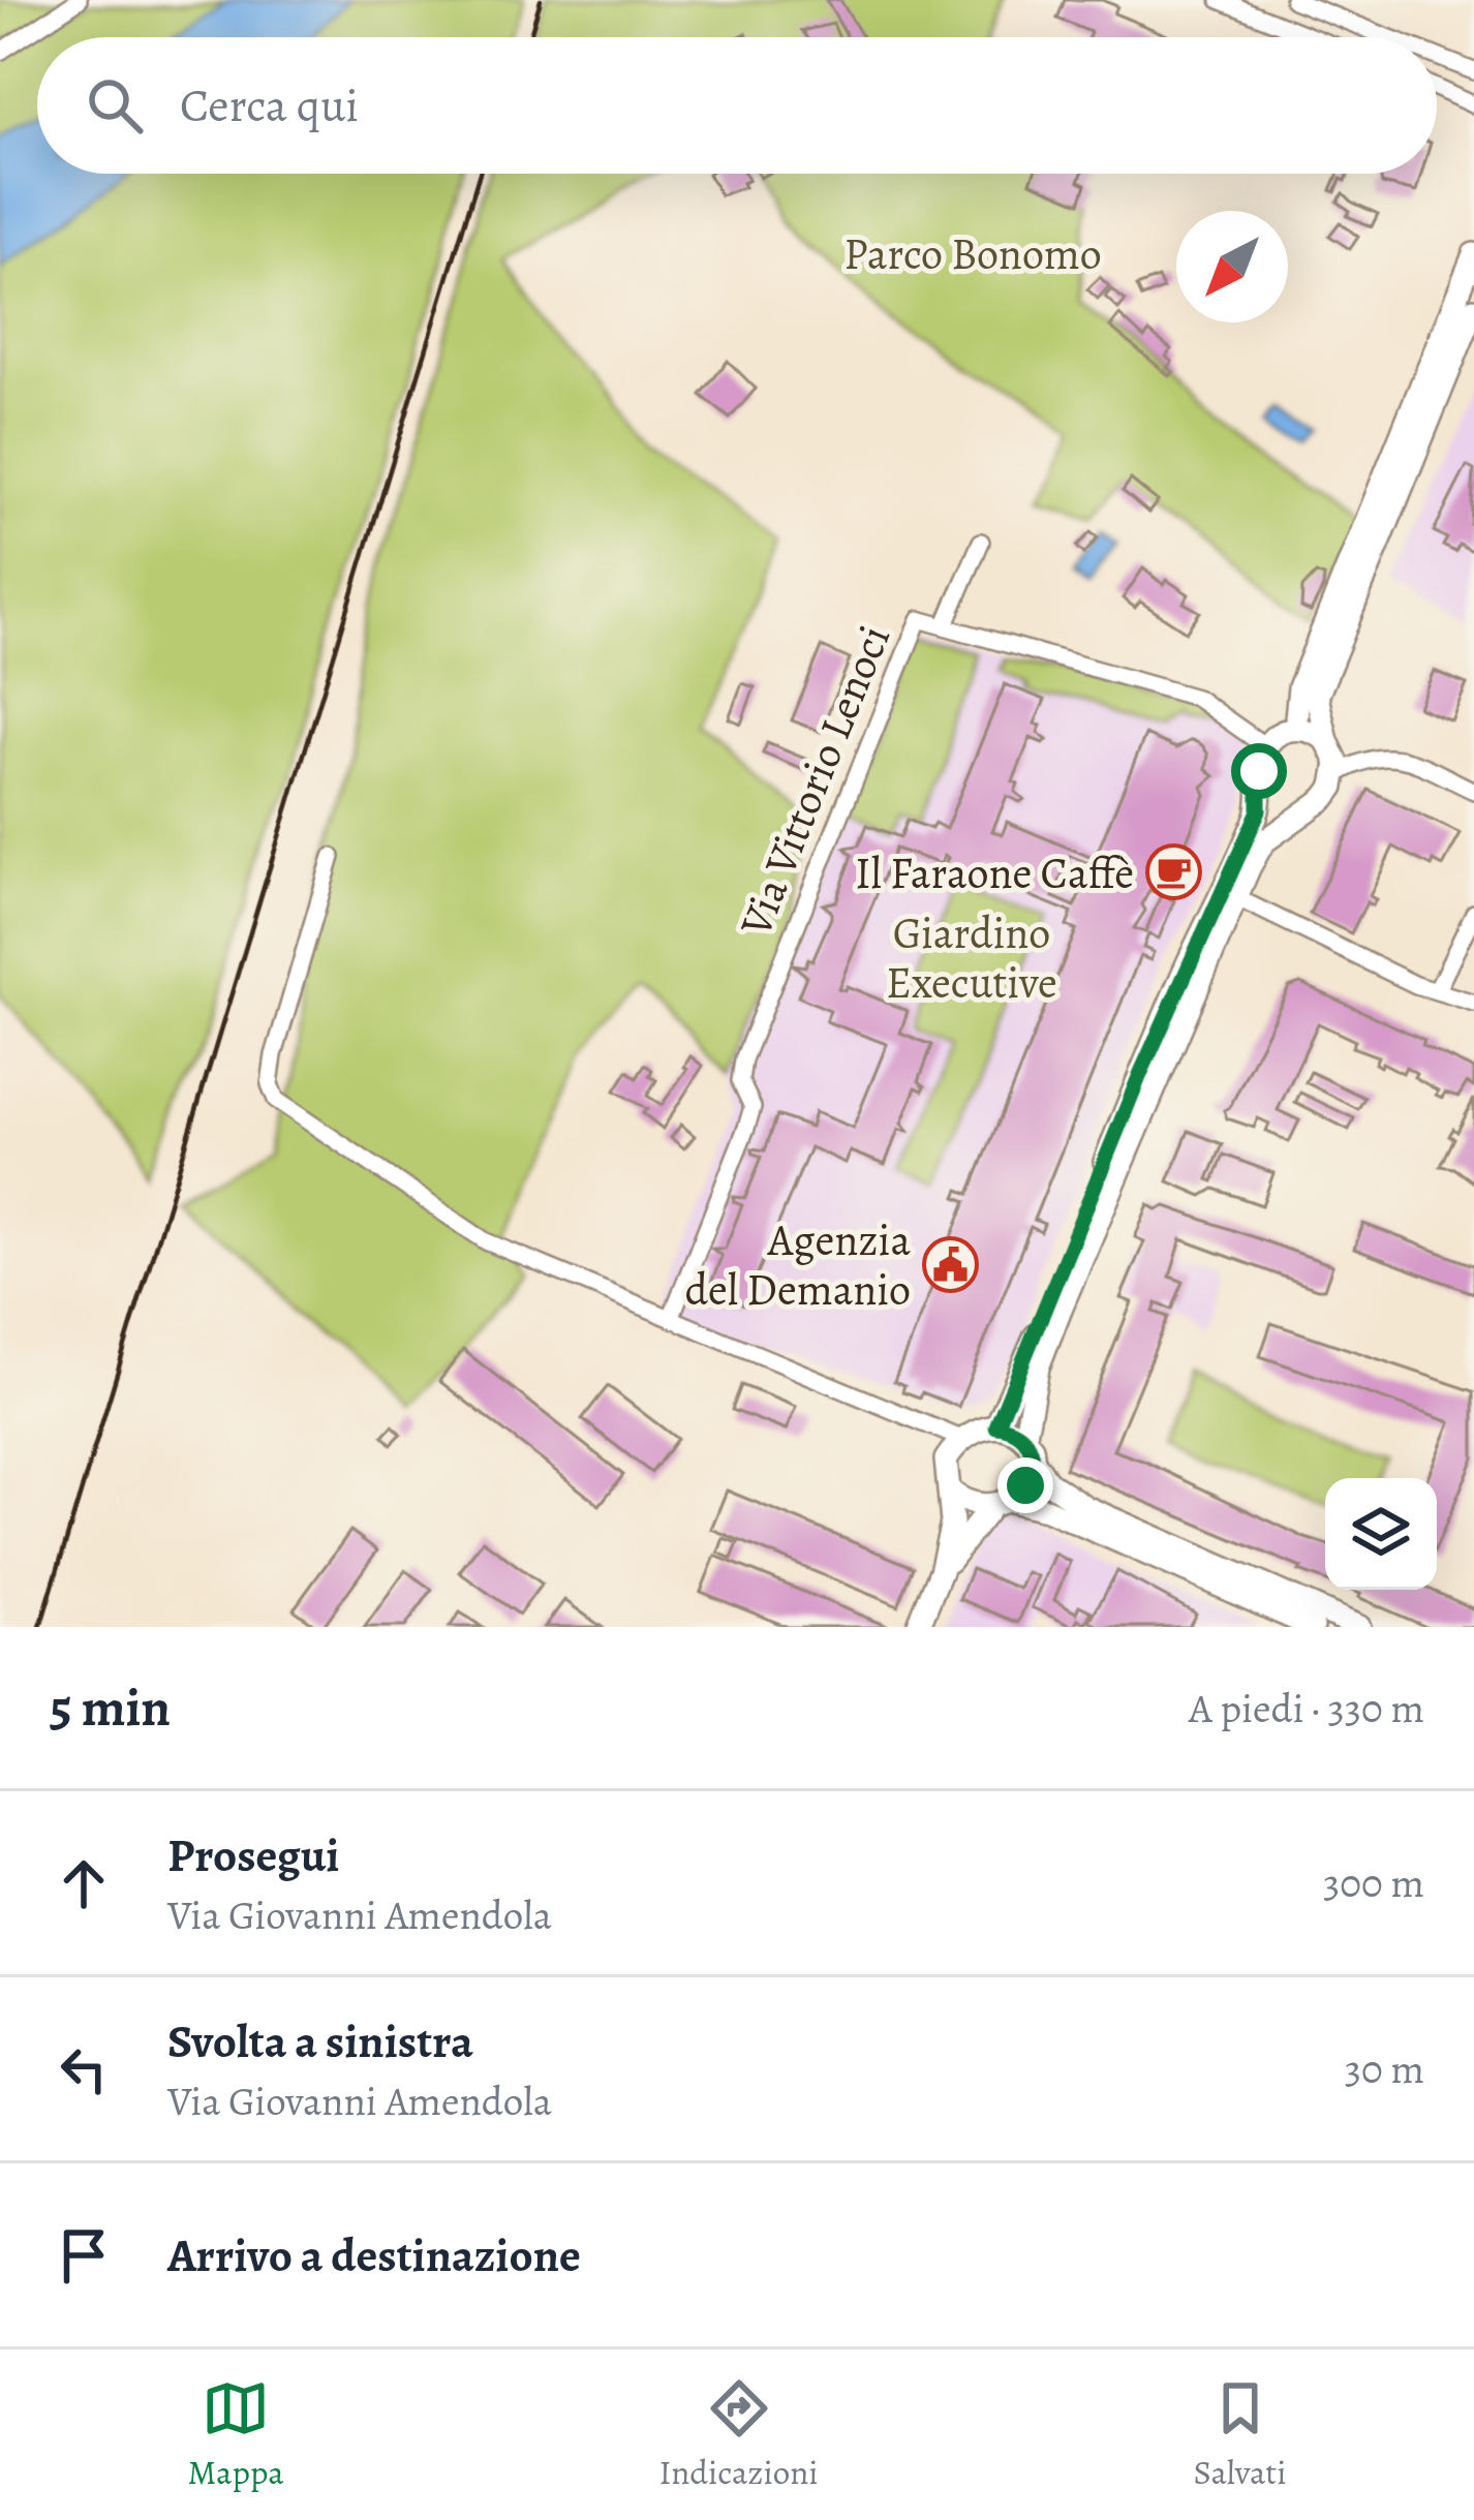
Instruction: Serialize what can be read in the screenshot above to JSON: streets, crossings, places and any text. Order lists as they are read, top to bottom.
{
  "streets": {
    "street": ["Via Vittorio Lenoci"]
  },
  "parks": ["Parco Bonomo", "Giardino Executive"],
  "places": {
    "cafe": ["Il Faraone Caffè"],
    "public building": ["Agenzia del Demanio"]
  },
  "north": "bottom left",
  "page": {
    "search": "Cerca qui",
    "heading": ["5 min", "A piedi · 330 m"],
    "list": [
      ["Prosegui", "Via Giovanni Amendola", "300 m"],
      ["Svolta a sinistra", "Via Giovanni Amendola", "30 m"],
      "Arrivo a destinazione"
    ],
    "nav": ["Mappa", "Indicazioni", "Salvati"]
  }
}
